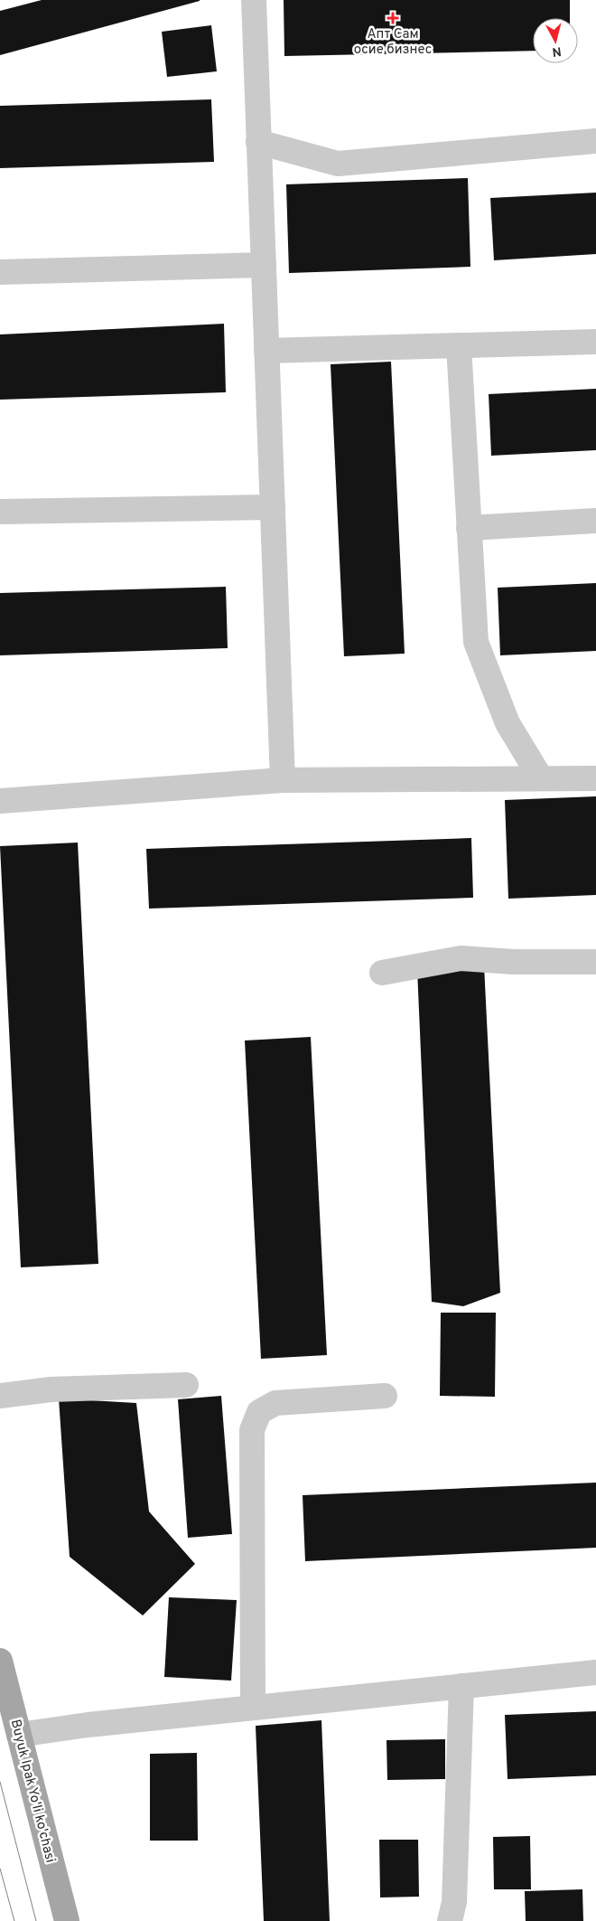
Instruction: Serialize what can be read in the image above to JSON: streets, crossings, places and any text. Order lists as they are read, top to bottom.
{
  "streets": {
    "main road": ["Buyuk Ipak Yo'li ko'chasi"]
  },
  "places": {
    "health": ["Апт Сам осие бизнес"]
  },
  "north": "bottom"
}
